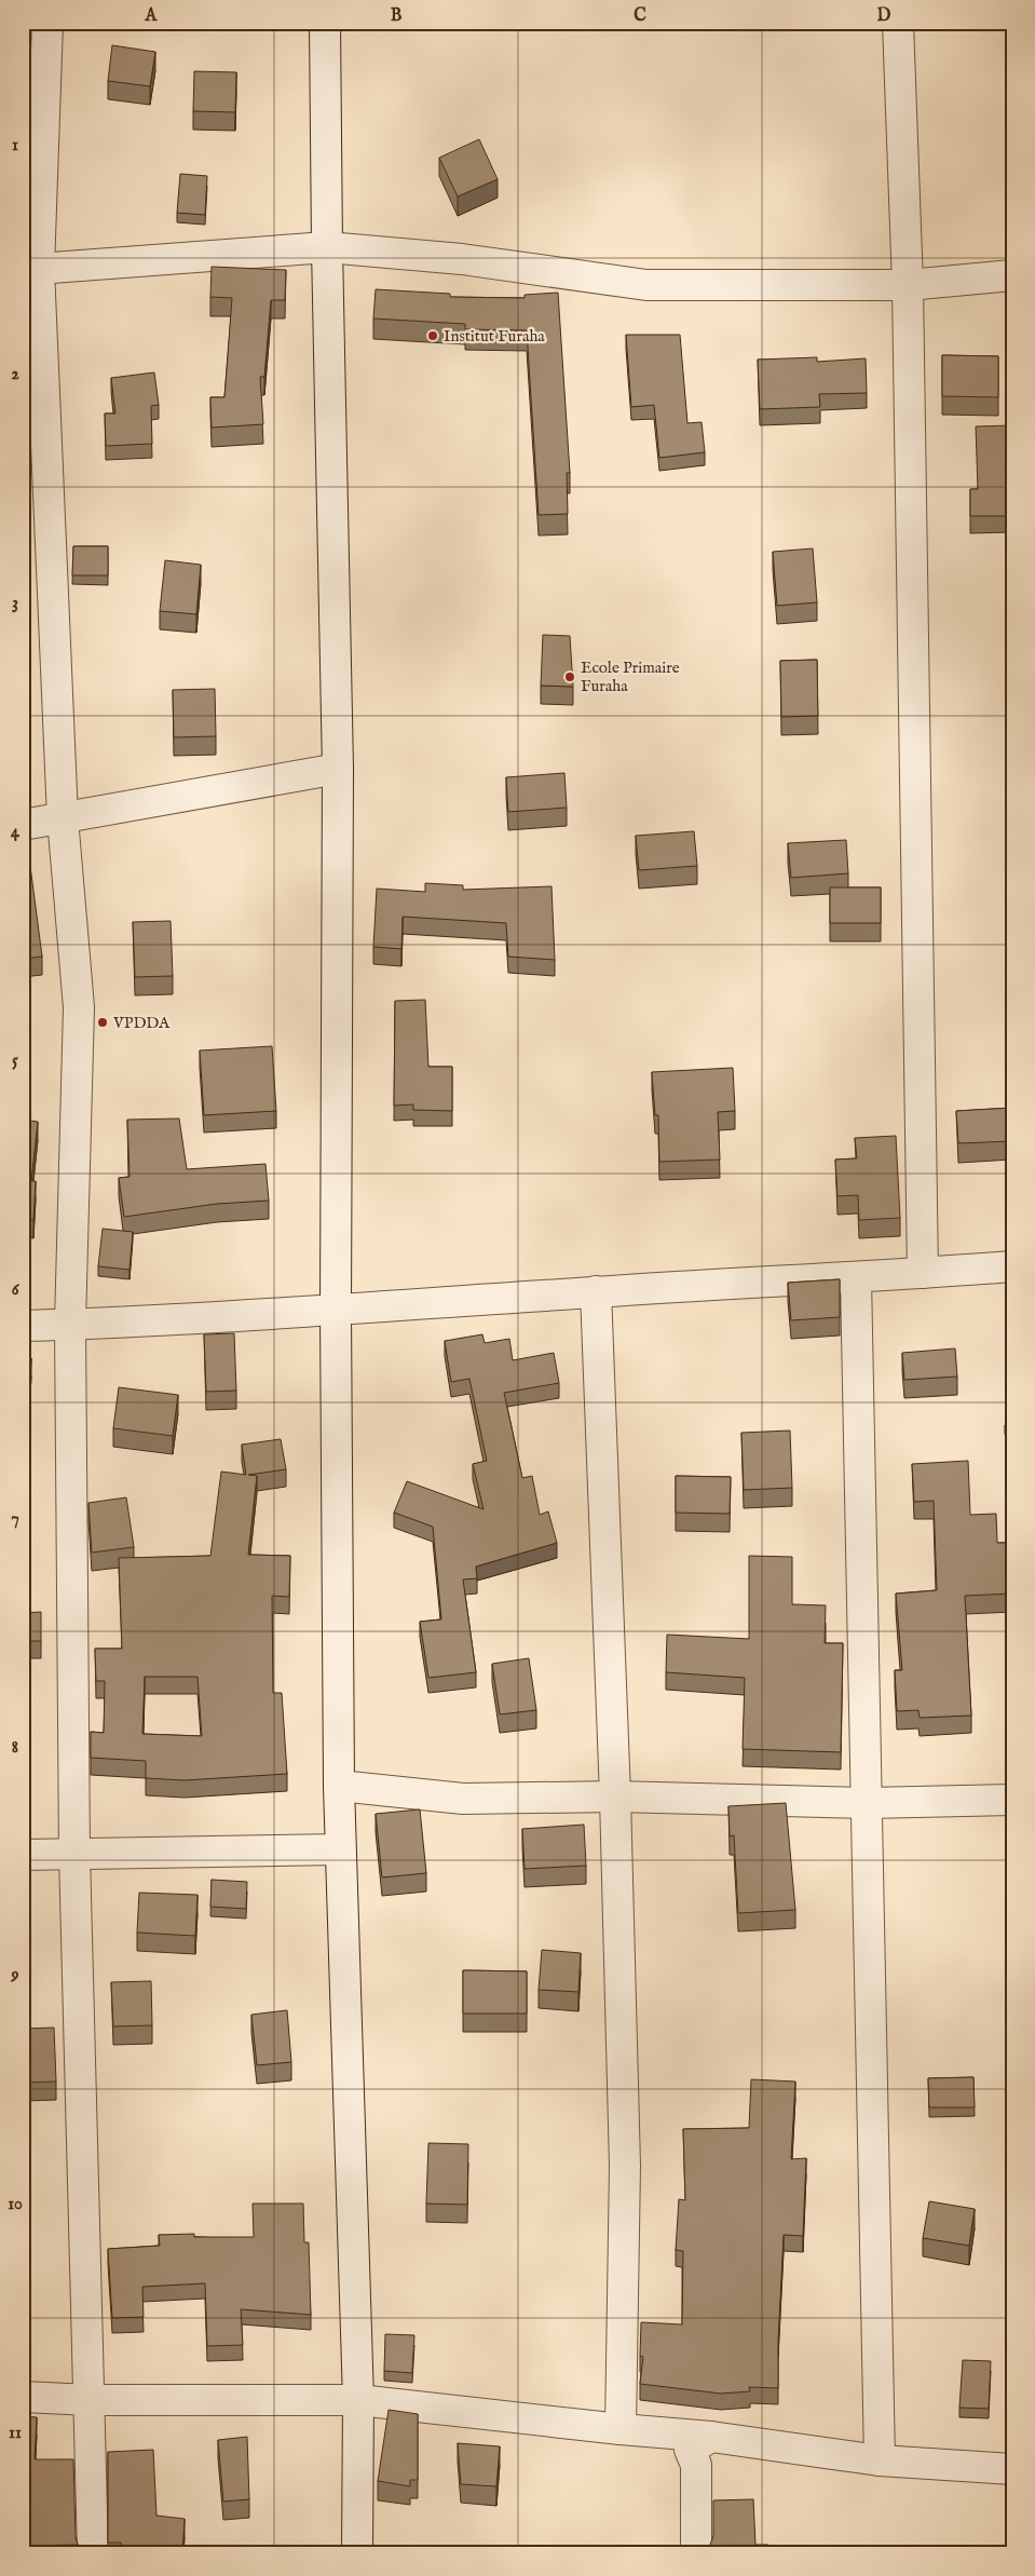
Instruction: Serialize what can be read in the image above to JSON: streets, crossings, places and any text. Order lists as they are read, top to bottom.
{
  "places": ["Institut Furaha", "Ecole Primaire Furaha", "VPDDA"],
  "grid": {
    "columns": [
      "A",
      "B",
      "C",
      "D"
    ],
    "rows": [
      "1",
      "2",
      "3",
      "4",
      "5",
      "6",
      "7",
      "8",
      "9",
      "10",
      "11"
    ]
  }
}
